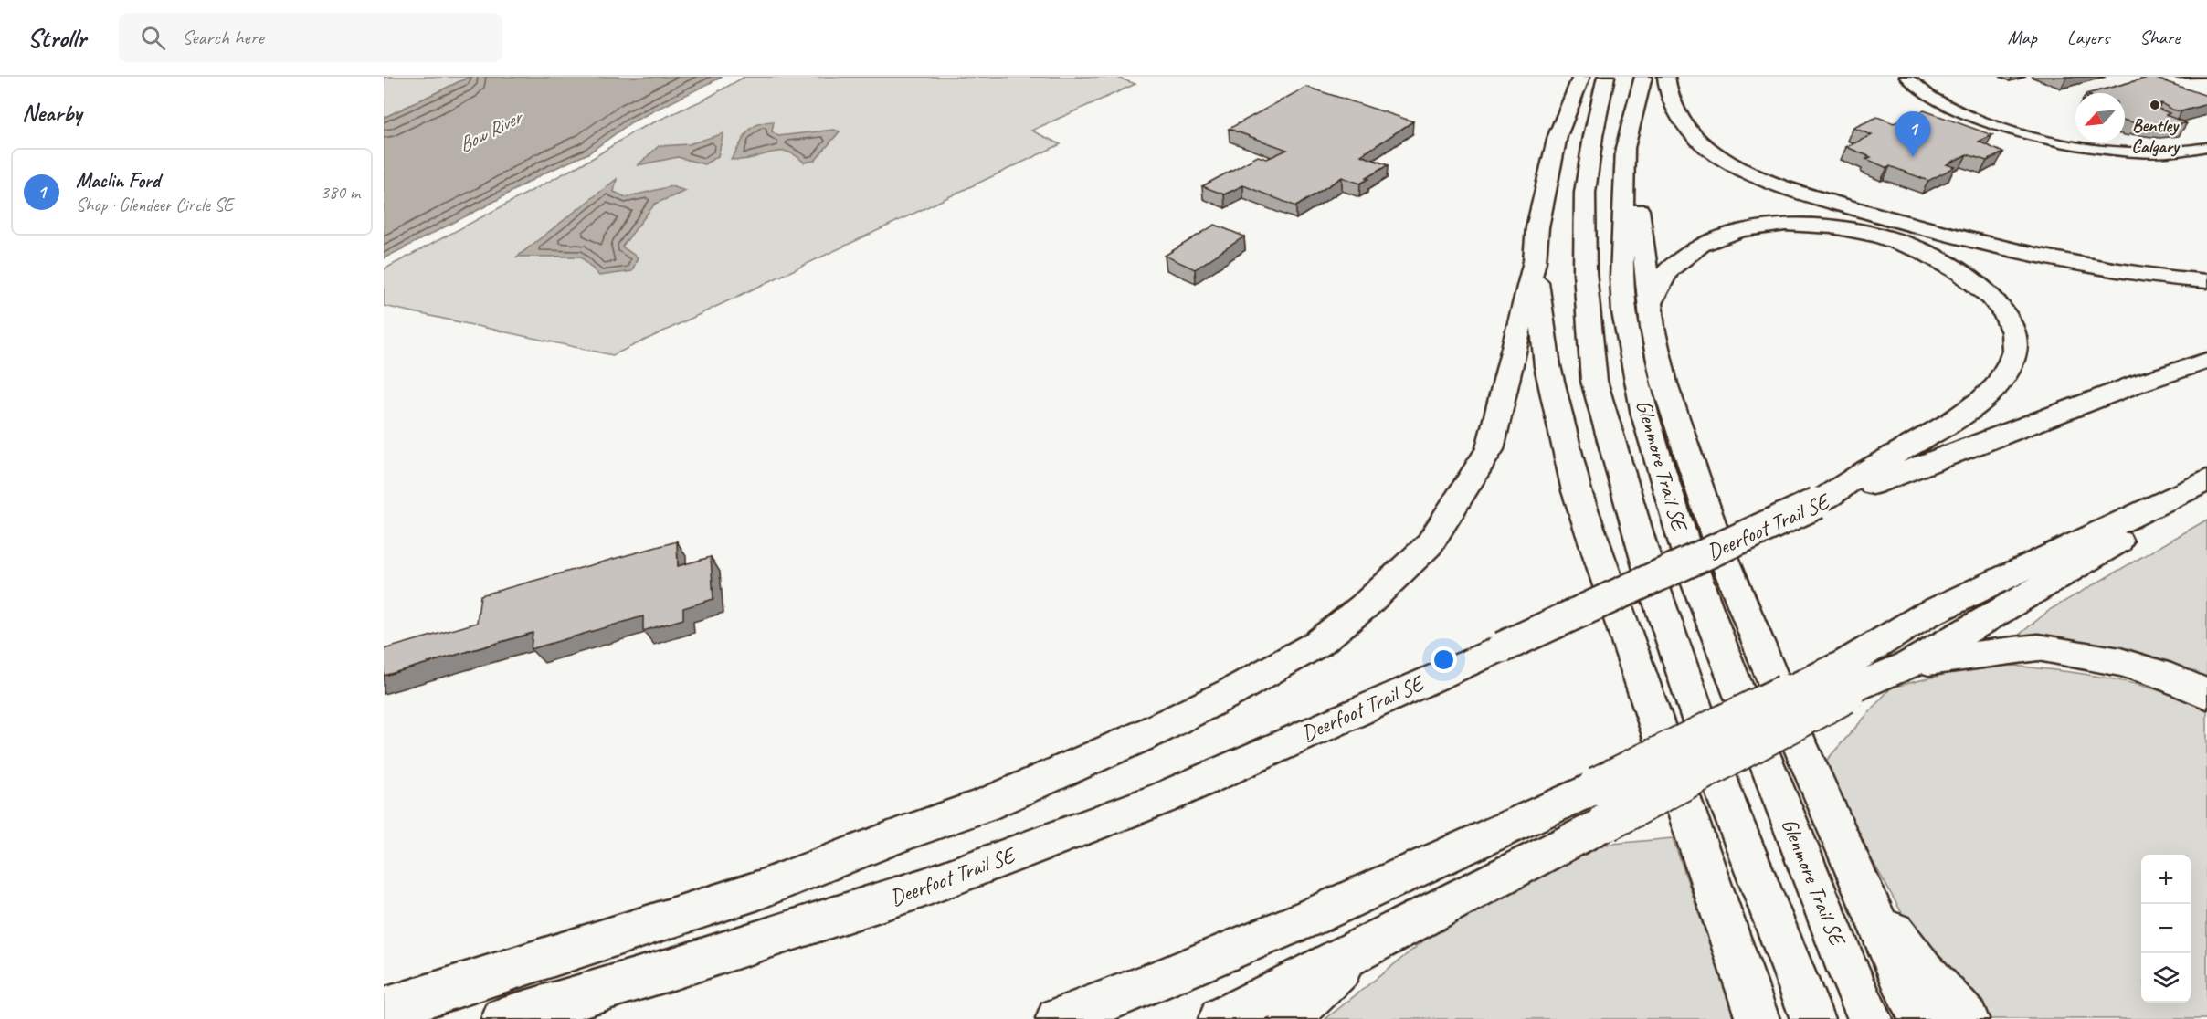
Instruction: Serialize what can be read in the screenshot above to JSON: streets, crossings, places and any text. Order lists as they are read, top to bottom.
{
  "streets": {
    "highway": ["Glenmore Trail SE", "Deerfoot Trail SE"]
  },
  "water": ["Bow River"],
  "places": ["Bentley Calgary"],
  "north": "bottom left",
  "page": {
    "header": "Strollr",
    "search": "Search here",
    "nav": ["Map", "Layers", "Share"],
    "heading": "Nearby",
    "pins": "1",
    "list": [
      {
        "mark": "1",
        "name": "Maclin Ford",
        "note": "Shop · Glendeer Circle SE",
        "value": "380 m"
      }
    ],
    "map_buttons": ["+", "−"]
  }
}
